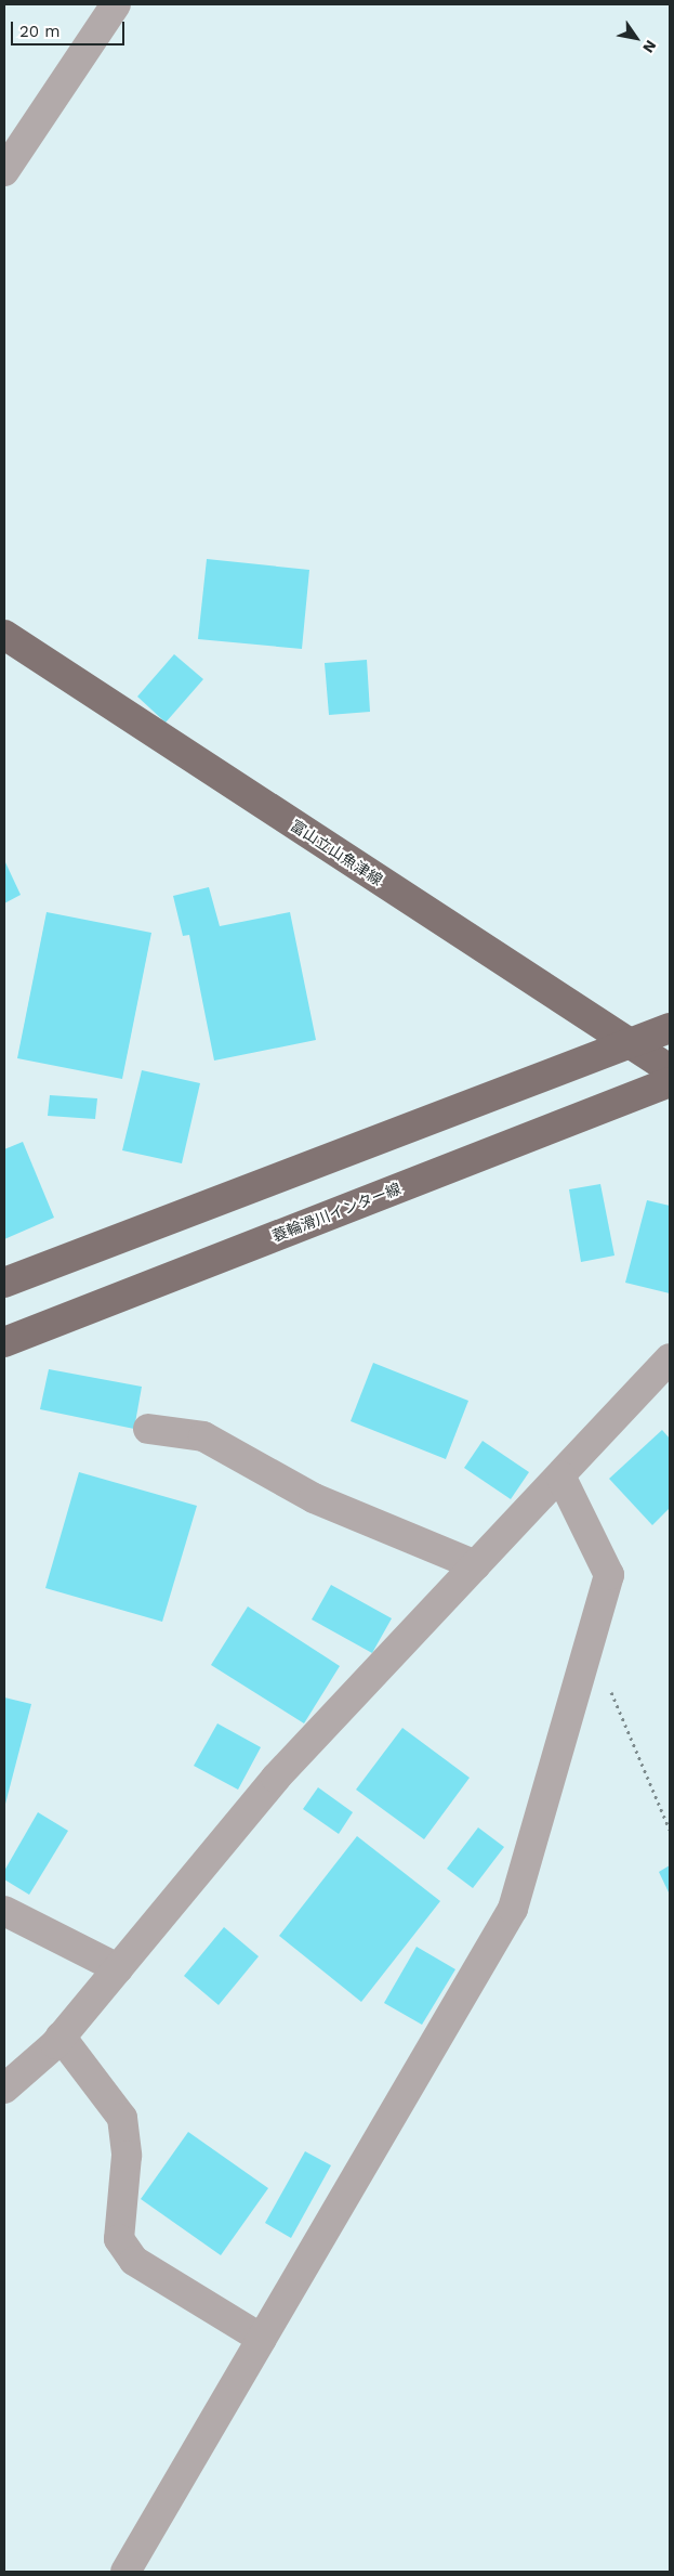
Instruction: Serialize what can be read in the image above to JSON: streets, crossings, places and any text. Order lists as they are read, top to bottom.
{
  "streets": {
    "main road": ["富山立山魚津線", "蓑輪滑川インター線"]
  },
  "scale_bar": "20 m",
  "north": "bottom right"
}
